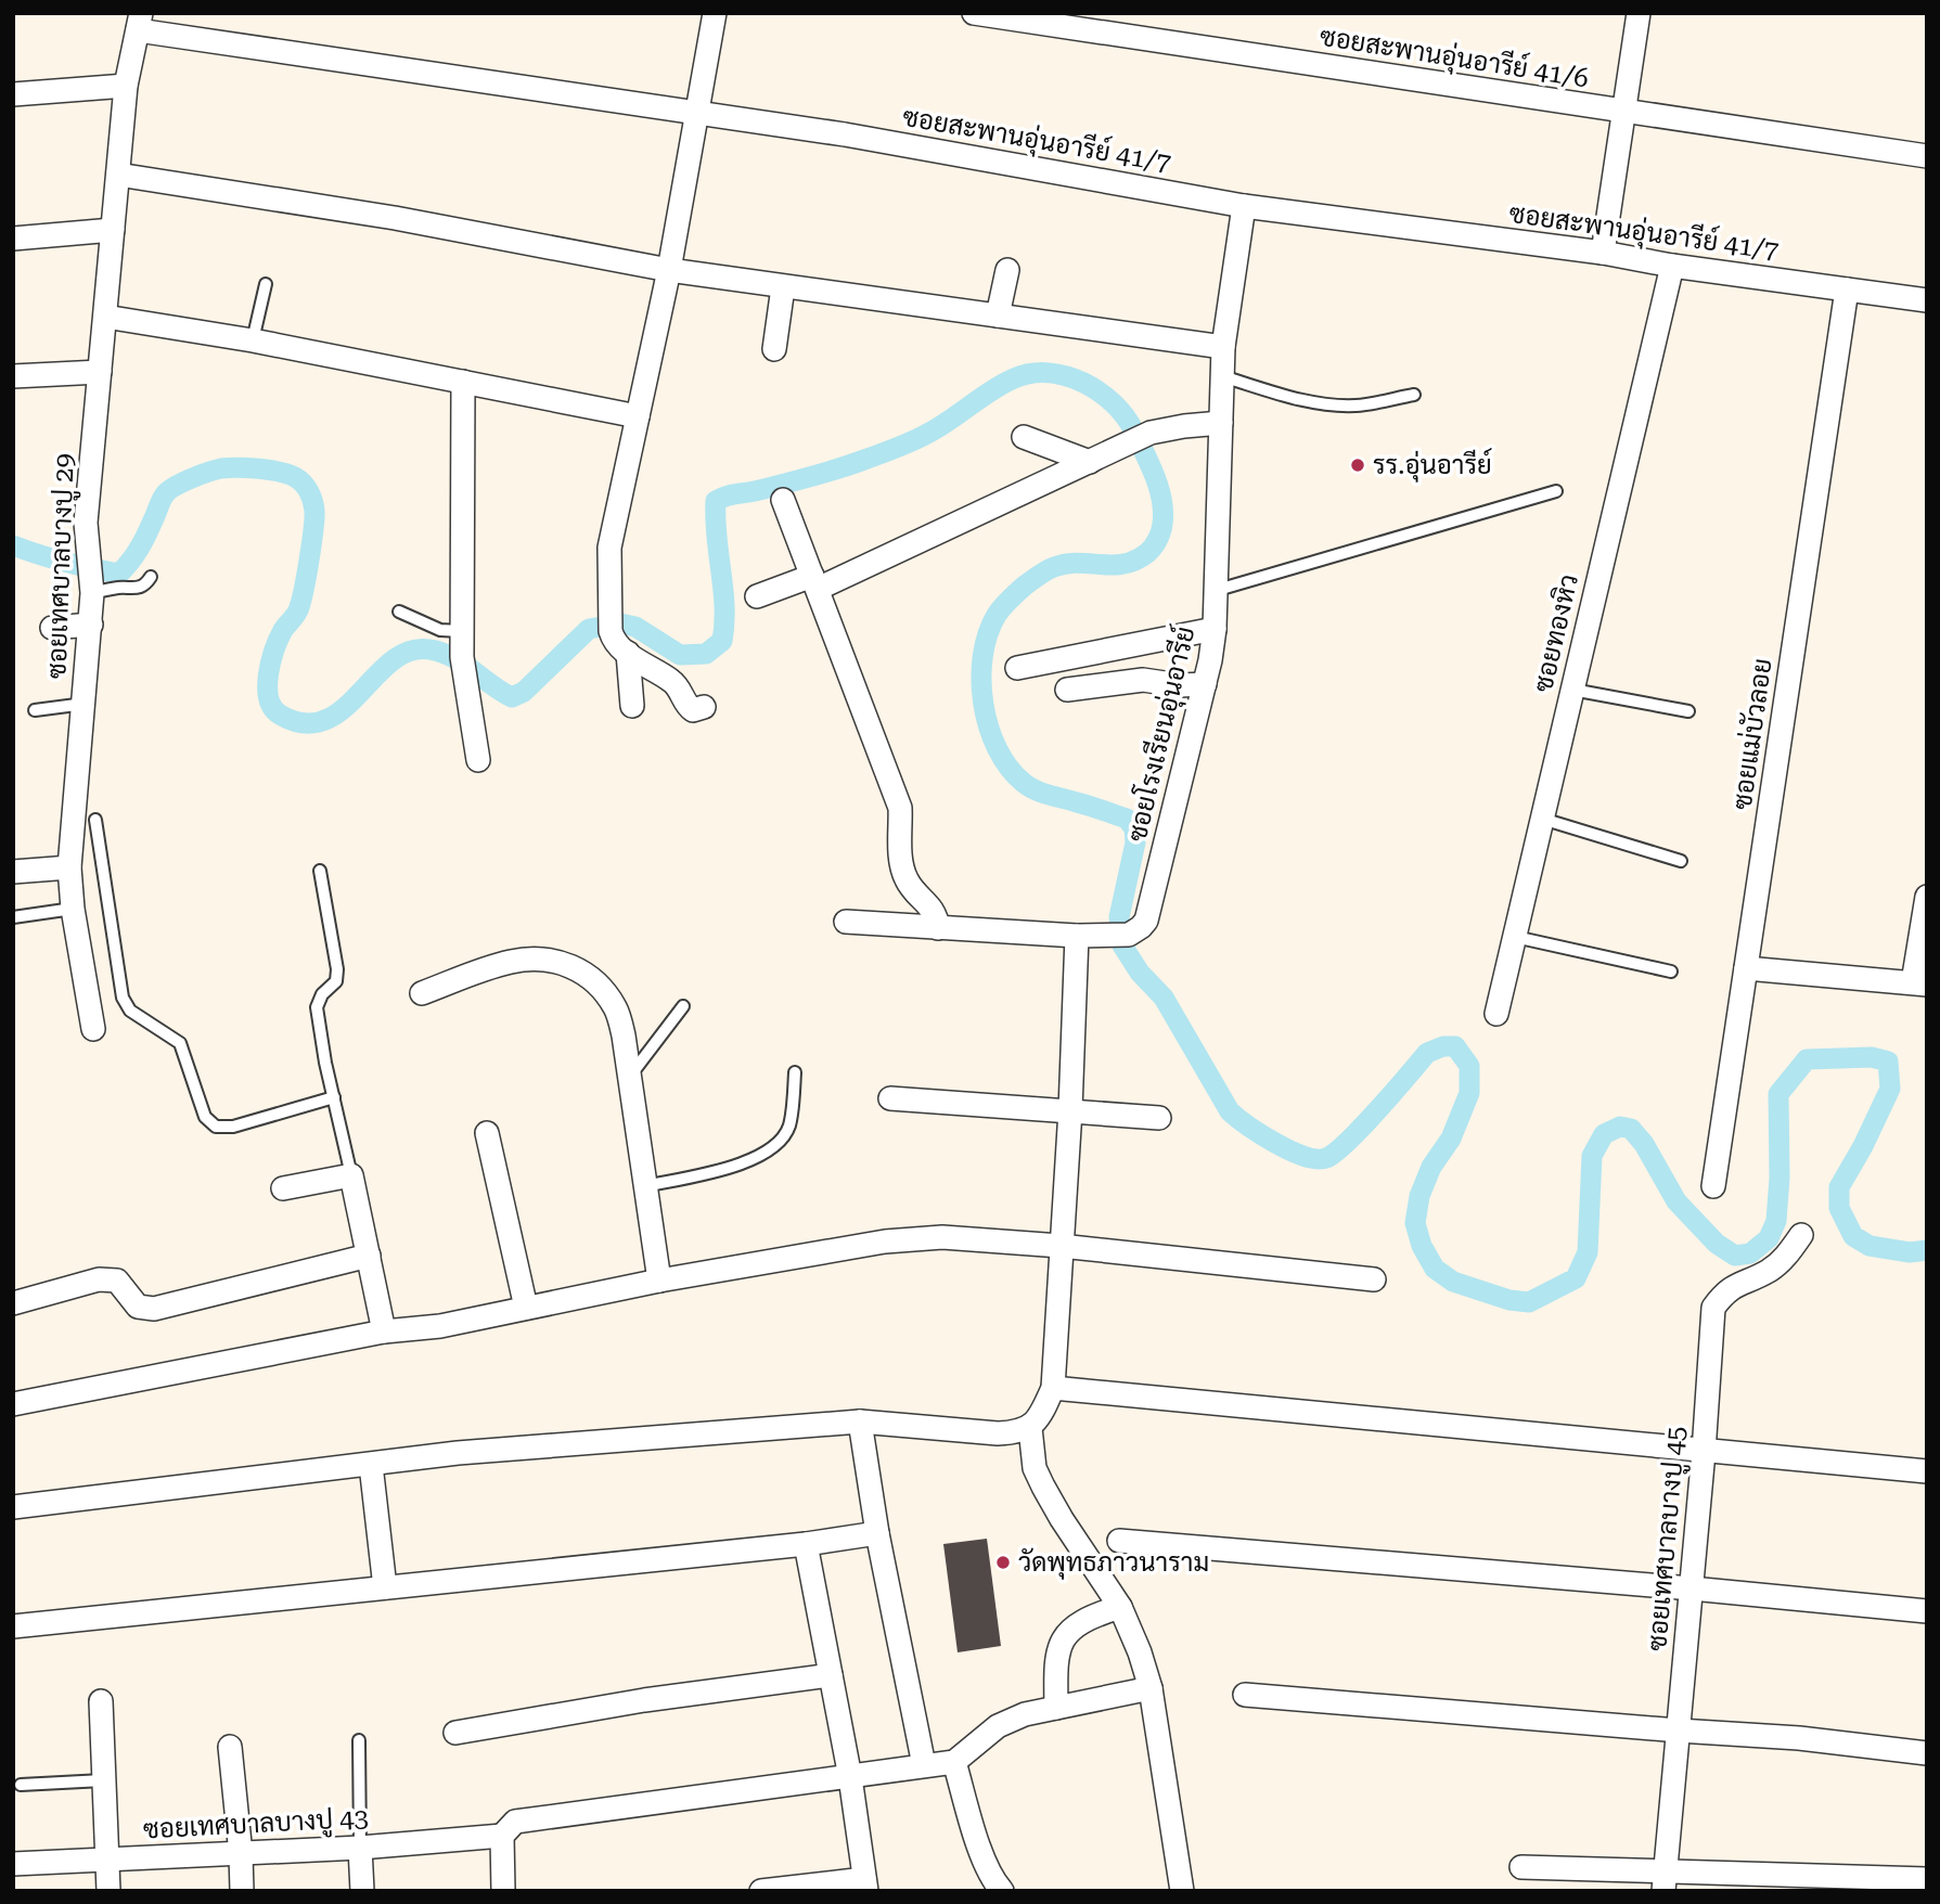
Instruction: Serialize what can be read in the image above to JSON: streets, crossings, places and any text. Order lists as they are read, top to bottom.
{
  "streets": {
    "street": [
      "ซอยสะพานอุ่นอารีย์ 41/6",
      "ซอยสะพานอุ่นอารีย์ 41/7",
      "ซอยเทศบาลบางปู 29",
      "ซอยทองหิว",
      "ซอยโรงเรียนอุ่นอารีย์",
      "ซอยแม่บัวลอย",
      "ซอยเทศบาลบางปู 45",
      "ซอยเทศบาลบางปู 43"
    ]
  },
  "crossings": [
    ["ซอยสะพานอุ่นอารีย์ 41/7", "ซอยเทศบาลบางปู 29"],
    ["ซอยสะพานอุ่นอารีย์ 41/7", "ซอยทองหิว"],
    ["ซอยสะพานอุ่นอารีย์ 41/7", "ซอยโรงเรียนอุ่นอารีย์"],
    ["ซอยสะพานอุ่นอารีย์ 41/7", "ซอยแม่บัวลอย"]
  ],
  "places": ["รร.อุ่นอารีย์", "วัดพุทธภาวนาราม"]
}
